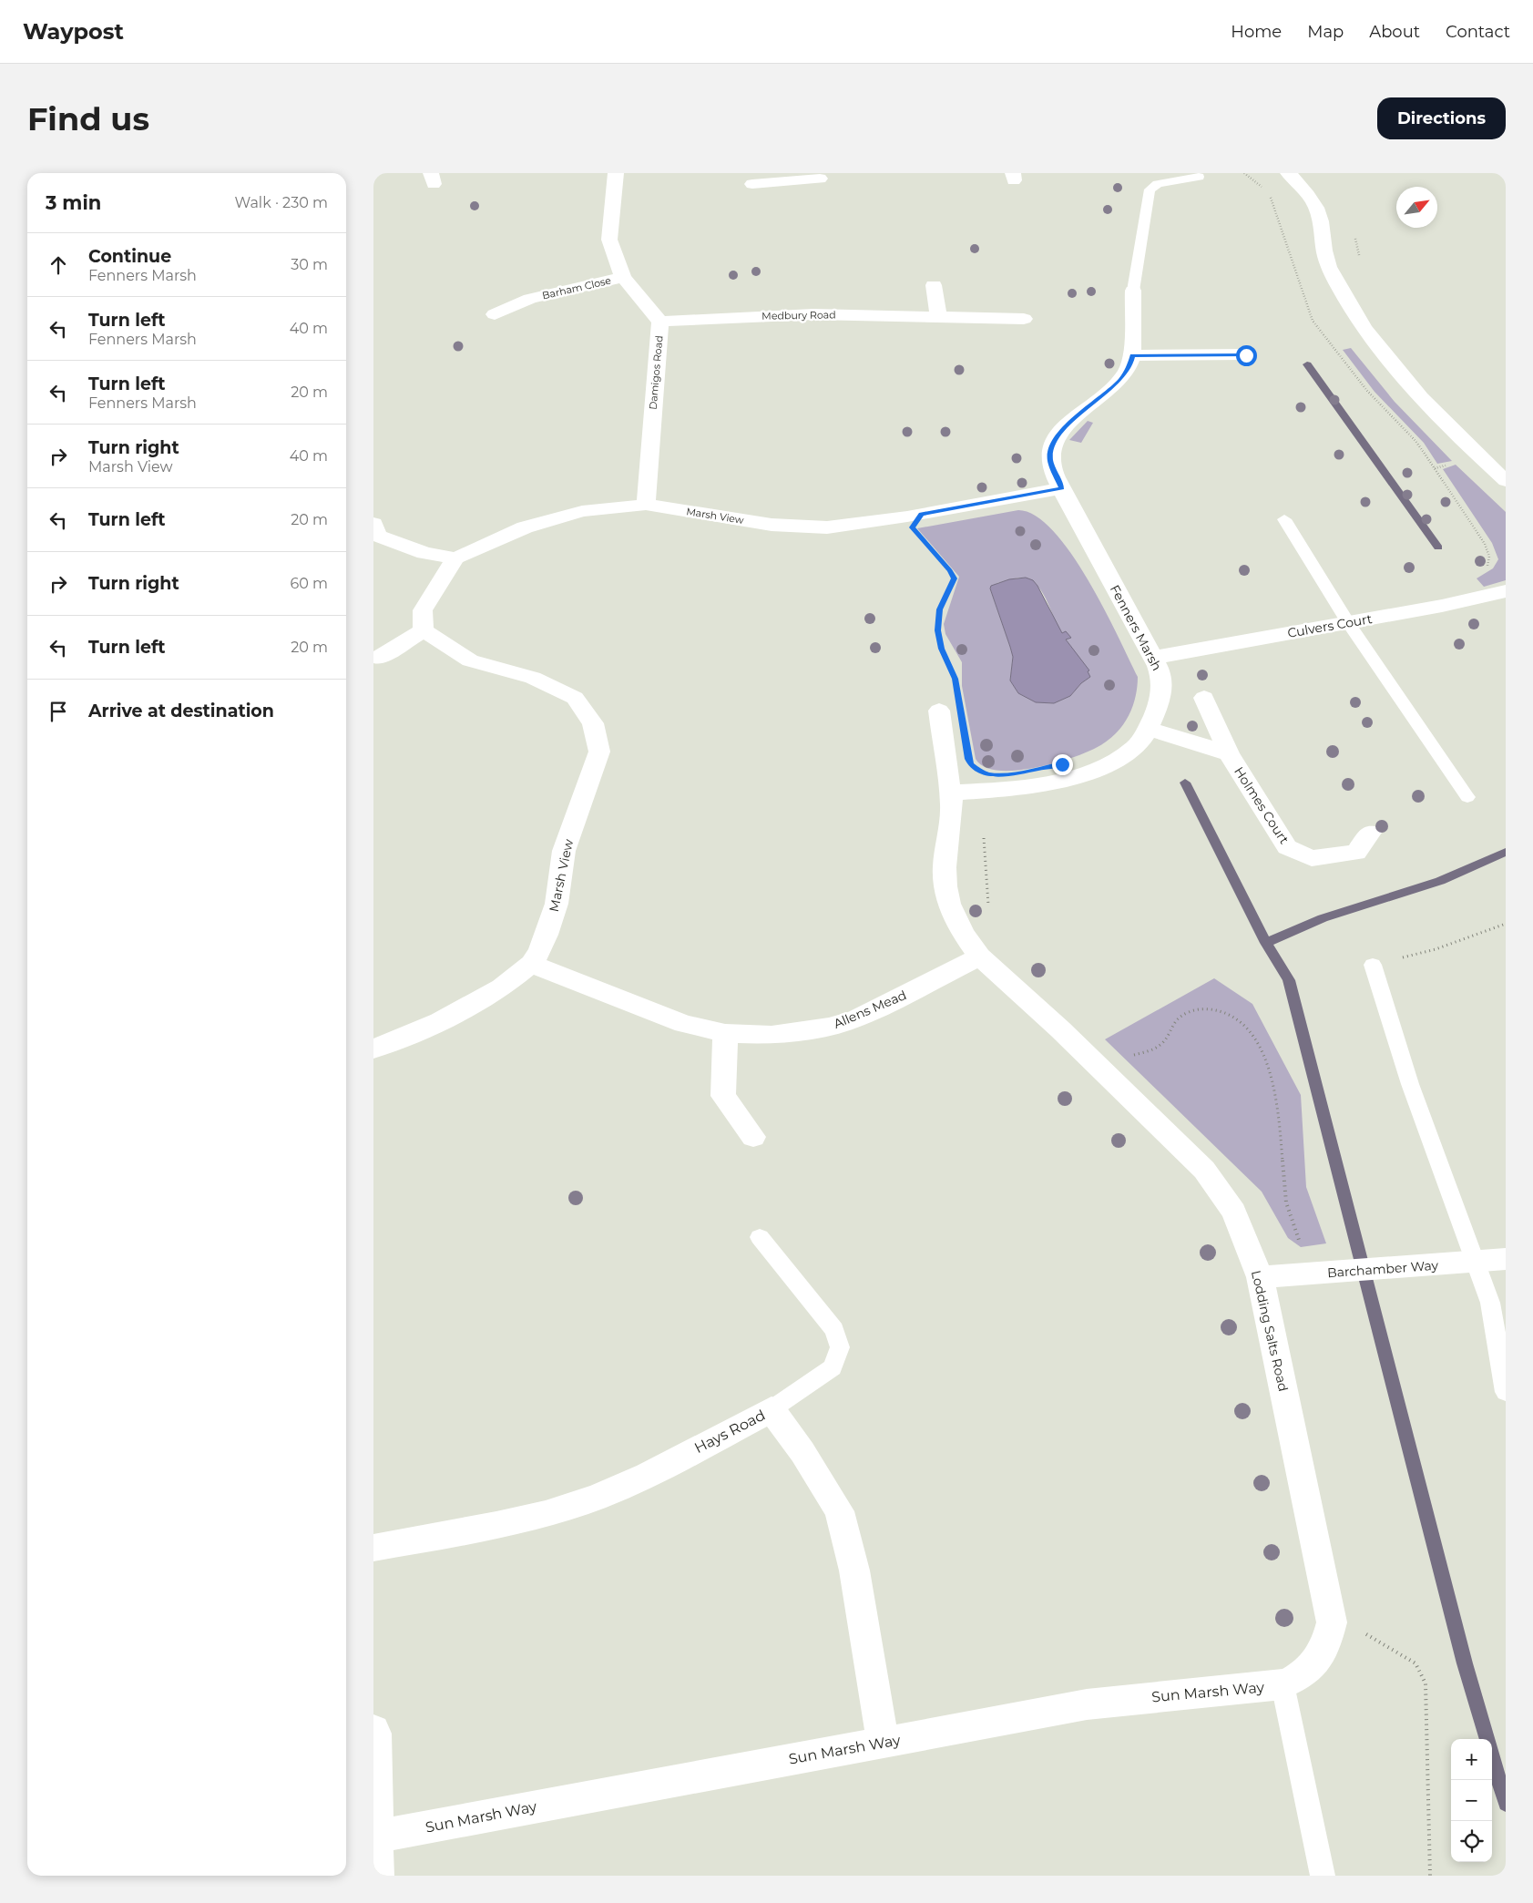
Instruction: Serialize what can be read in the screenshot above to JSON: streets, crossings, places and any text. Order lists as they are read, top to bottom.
{
  "streets": {
    "street": [
      "Barham Close",
      "Medbury Road",
      "Damigos Road",
      "Marsh View",
      "Culvers Court",
      "Fenners Marsh",
      "Holmes Court",
      "Allens Mead",
      "Barchamber Way",
      "Lodding Salts Road",
      "Hays Road",
      "Sun Marsh Way"
    ]
  },
  "crossings": [
    ["Barham Close", "Damigos Road"],
    ["Medbury Road", "Damigos Road"],
    ["Damigos Road", "Marsh View"],
    ["Marsh View", "Fenners Marsh"],
    ["Marsh View", "Allens Mead"],
    ["Culvers Court", "Fenners Marsh"],
    ["Fenners Marsh", "Holmes Court"],
    ["Allens Mead", "Lodding Salts Road"],
    ["Barchamber Way", "Lodding Salts Road"],
    ["Lodding Salts Road", "Sun Marsh Way"],
    ["Hays Road", "Sun Marsh Way"]
  ],
  "north": "top right",
  "page": {
    "header": "Waypost",
    "nav": [
      "Home",
      "Map",
      "About",
      "Contact"
    ],
    "buttons": "Directions",
    "title": "Find us",
    "heading": ["3 min", "Walk · 230 m"],
    "list": [
      ["Continue", "Fenners Marsh", "30 m"],
      ["Turn left", "Fenners Marsh", "40 m"],
      ["Turn left", "Fenners Marsh", "20 m"],
      ["Turn right", "Marsh View", "40 m"],
      ["Turn left", "20 m"],
      ["Turn right", "60 m"],
      ["Turn left", "20 m"],
      "Arrive at destination"
    ],
    "map_buttons": ["+", "−"]
  }
}
